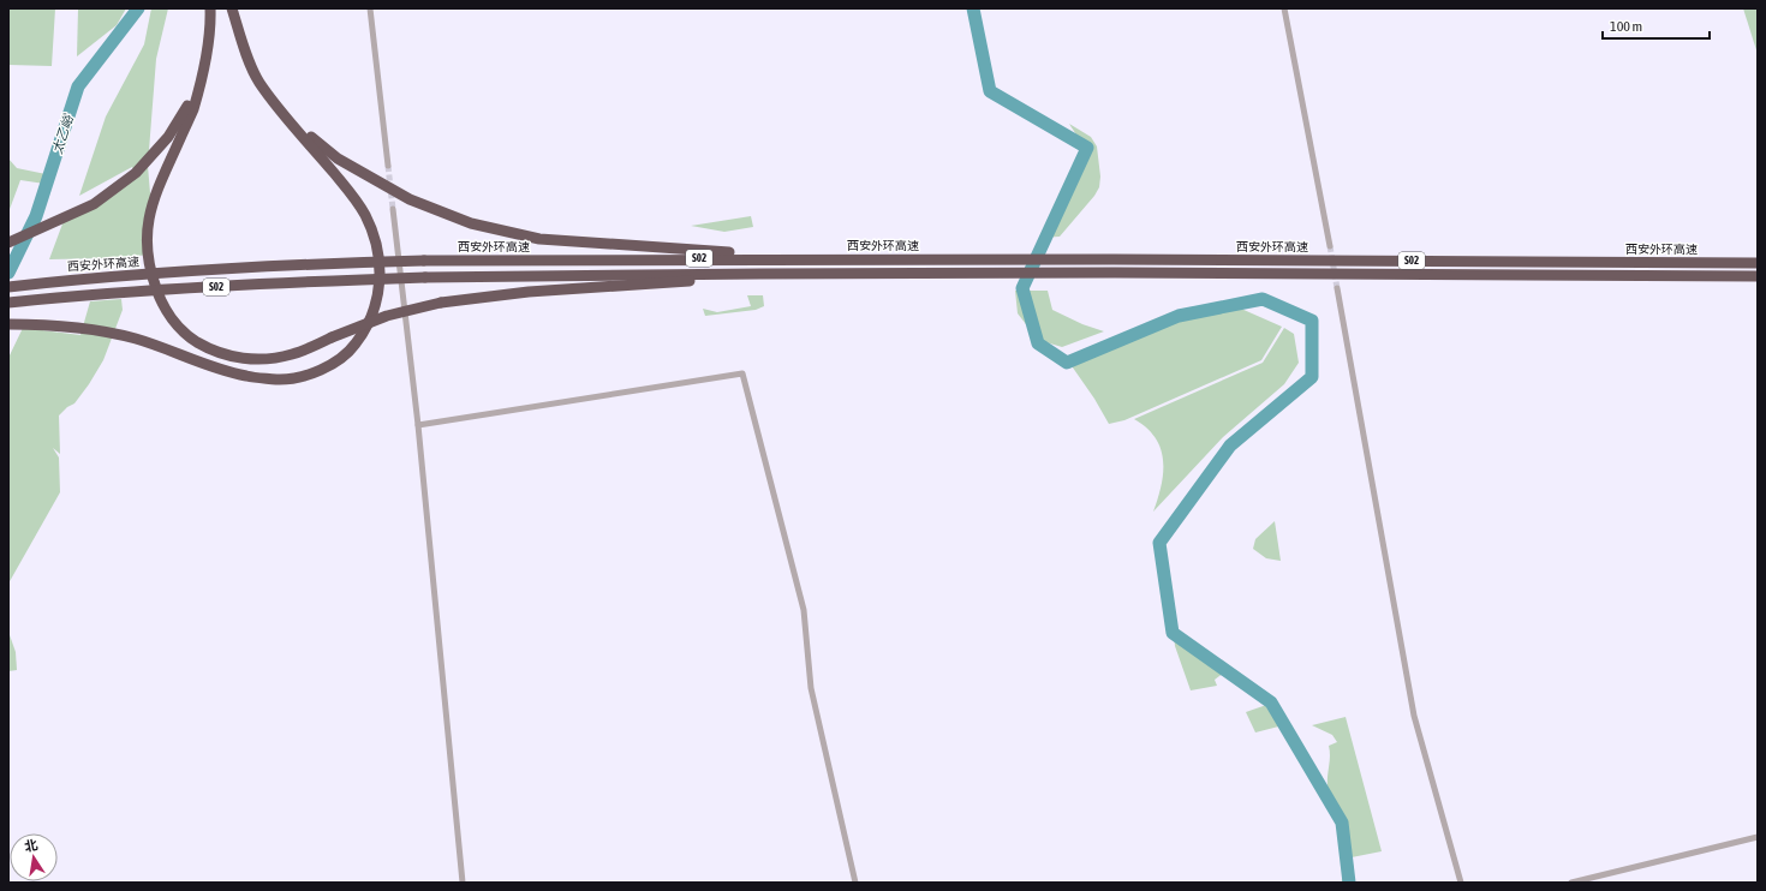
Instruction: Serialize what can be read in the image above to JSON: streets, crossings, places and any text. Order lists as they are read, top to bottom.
{
  "streets": {
    "highway": ["西安外环高速", "S02"]
  },
  "water": ["太乙峪"],
  "scale_bar": "100 m",
  "north": "top"
}
